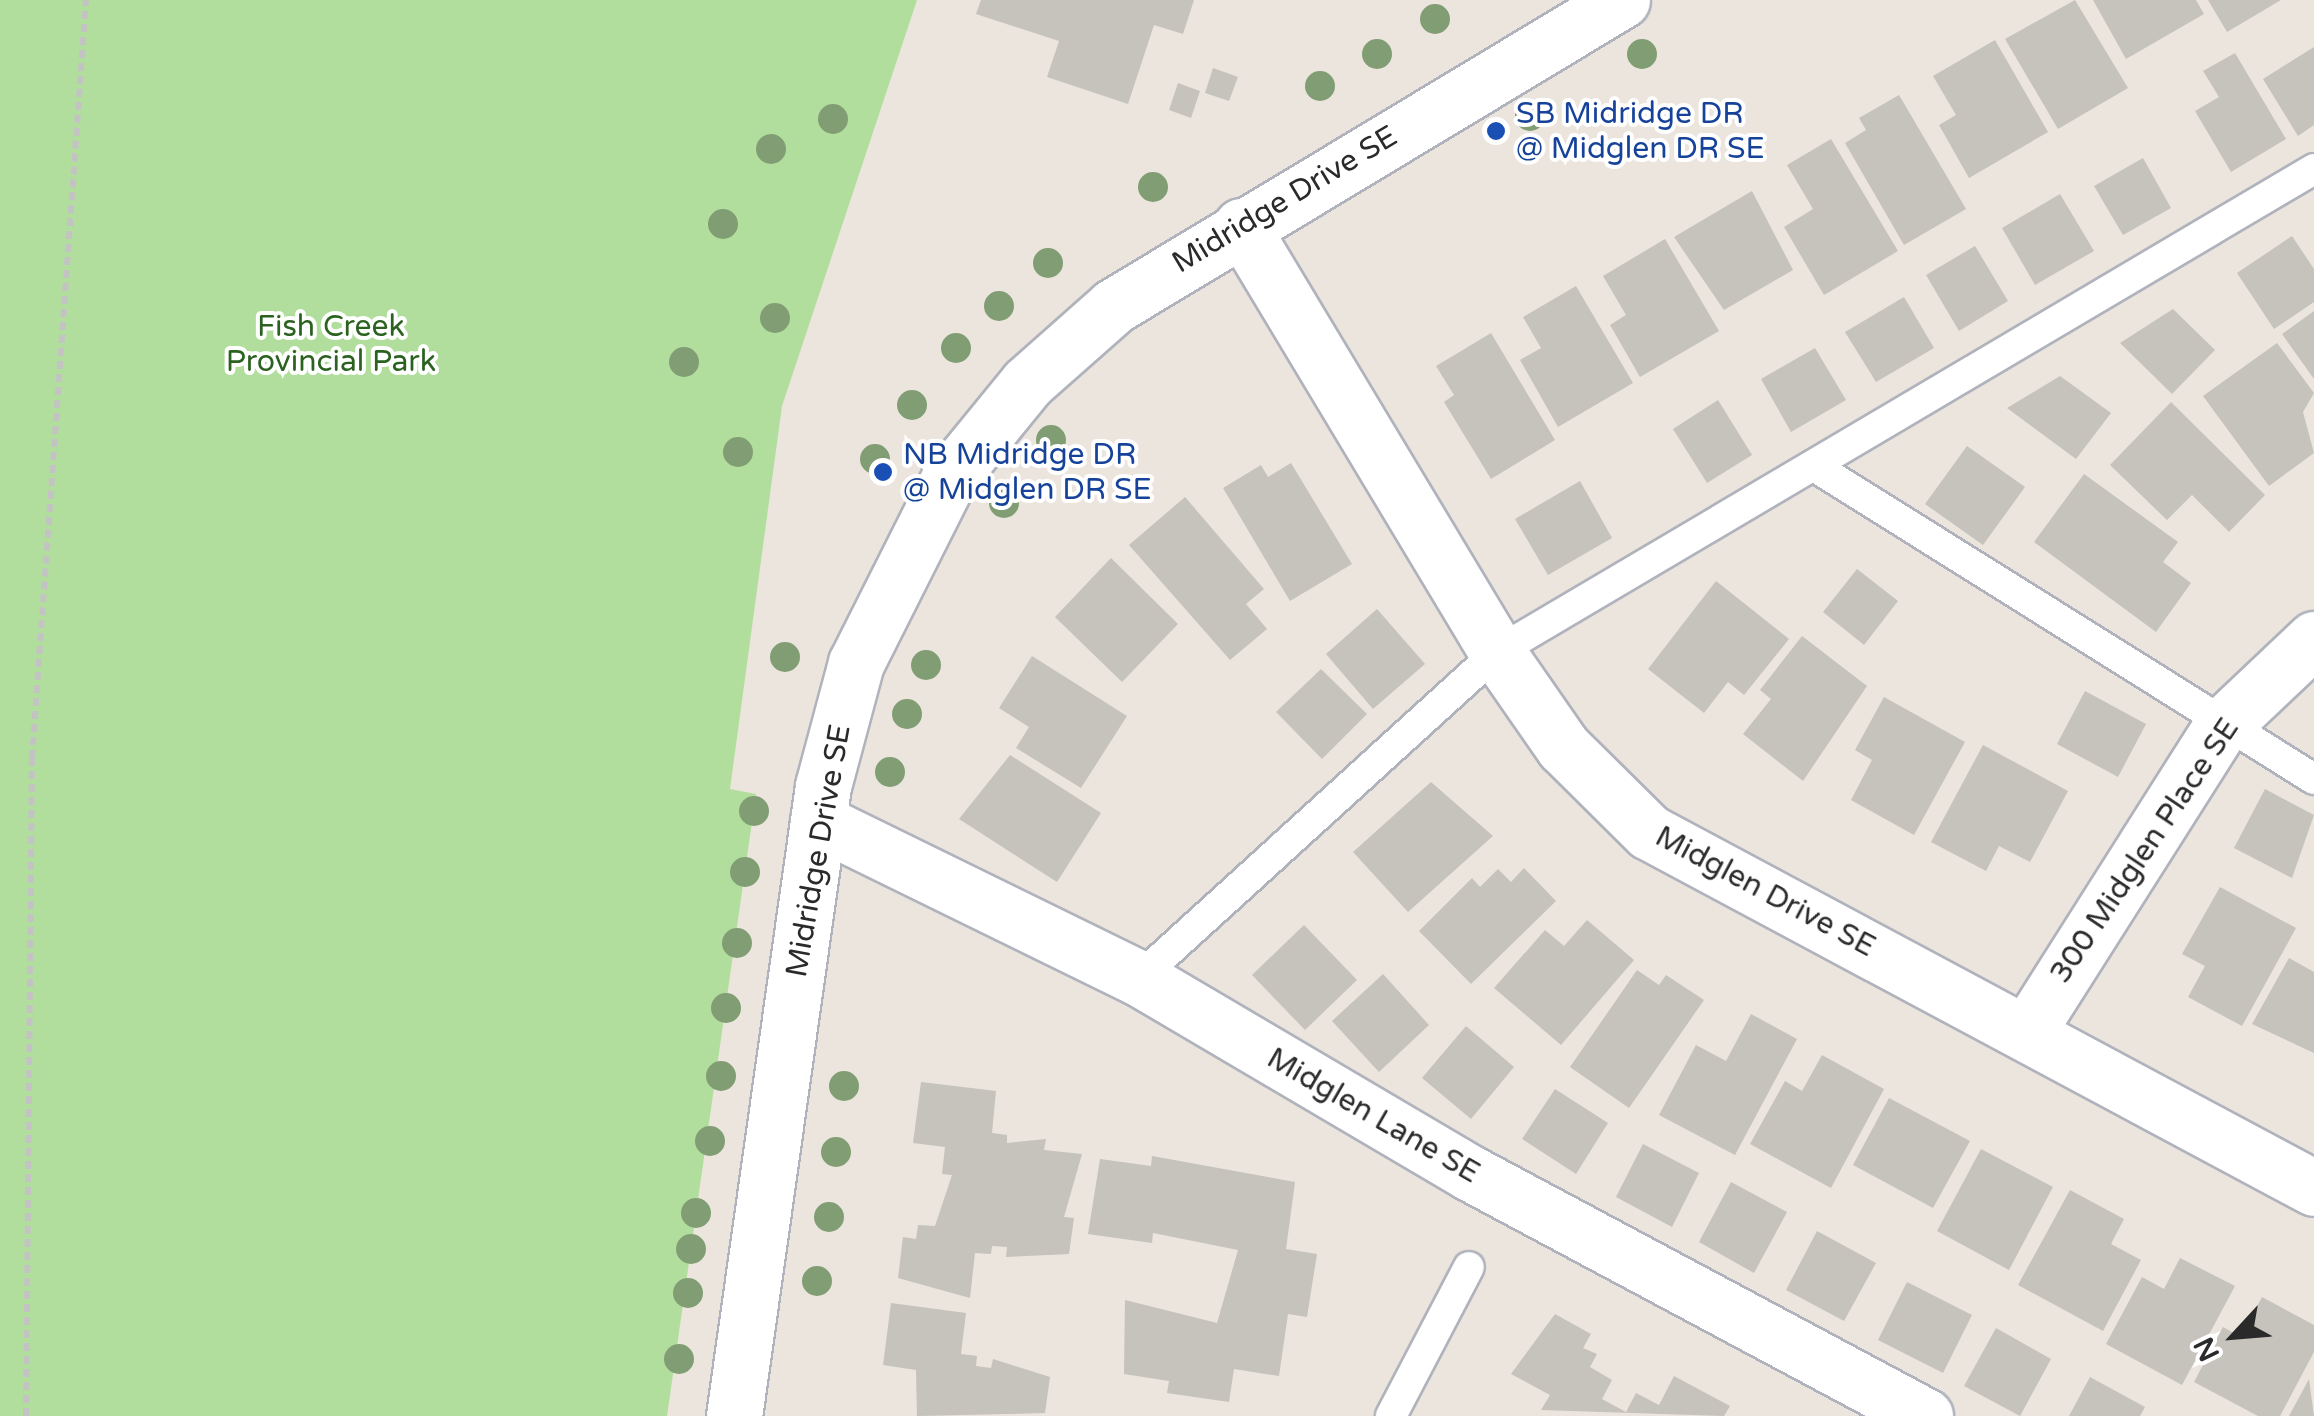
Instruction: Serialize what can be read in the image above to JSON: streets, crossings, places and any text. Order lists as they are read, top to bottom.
{
  "streets": {
    "street": [
      "Midridge Drive SE",
      "300 Midglen Place SE",
      "Midglen Drive SE",
      "Midglen Lane SE"
    ]
  },
  "crossings": [
    ["Midridge Drive SE", "Midglen Drive SE"],
    ["Midridge Drive SE", "Midglen Lane SE"],
    ["300 Midglen Place SE", "Midglen Drive SE"]
  ],
  "parks": ["Fish Creek Provincial Park"],
  "places": ["SB Midridge DR @ Midglen DR SE", "NB Midridge DR @ Midglen DR SE"],
  "north": "bottom left"
}
